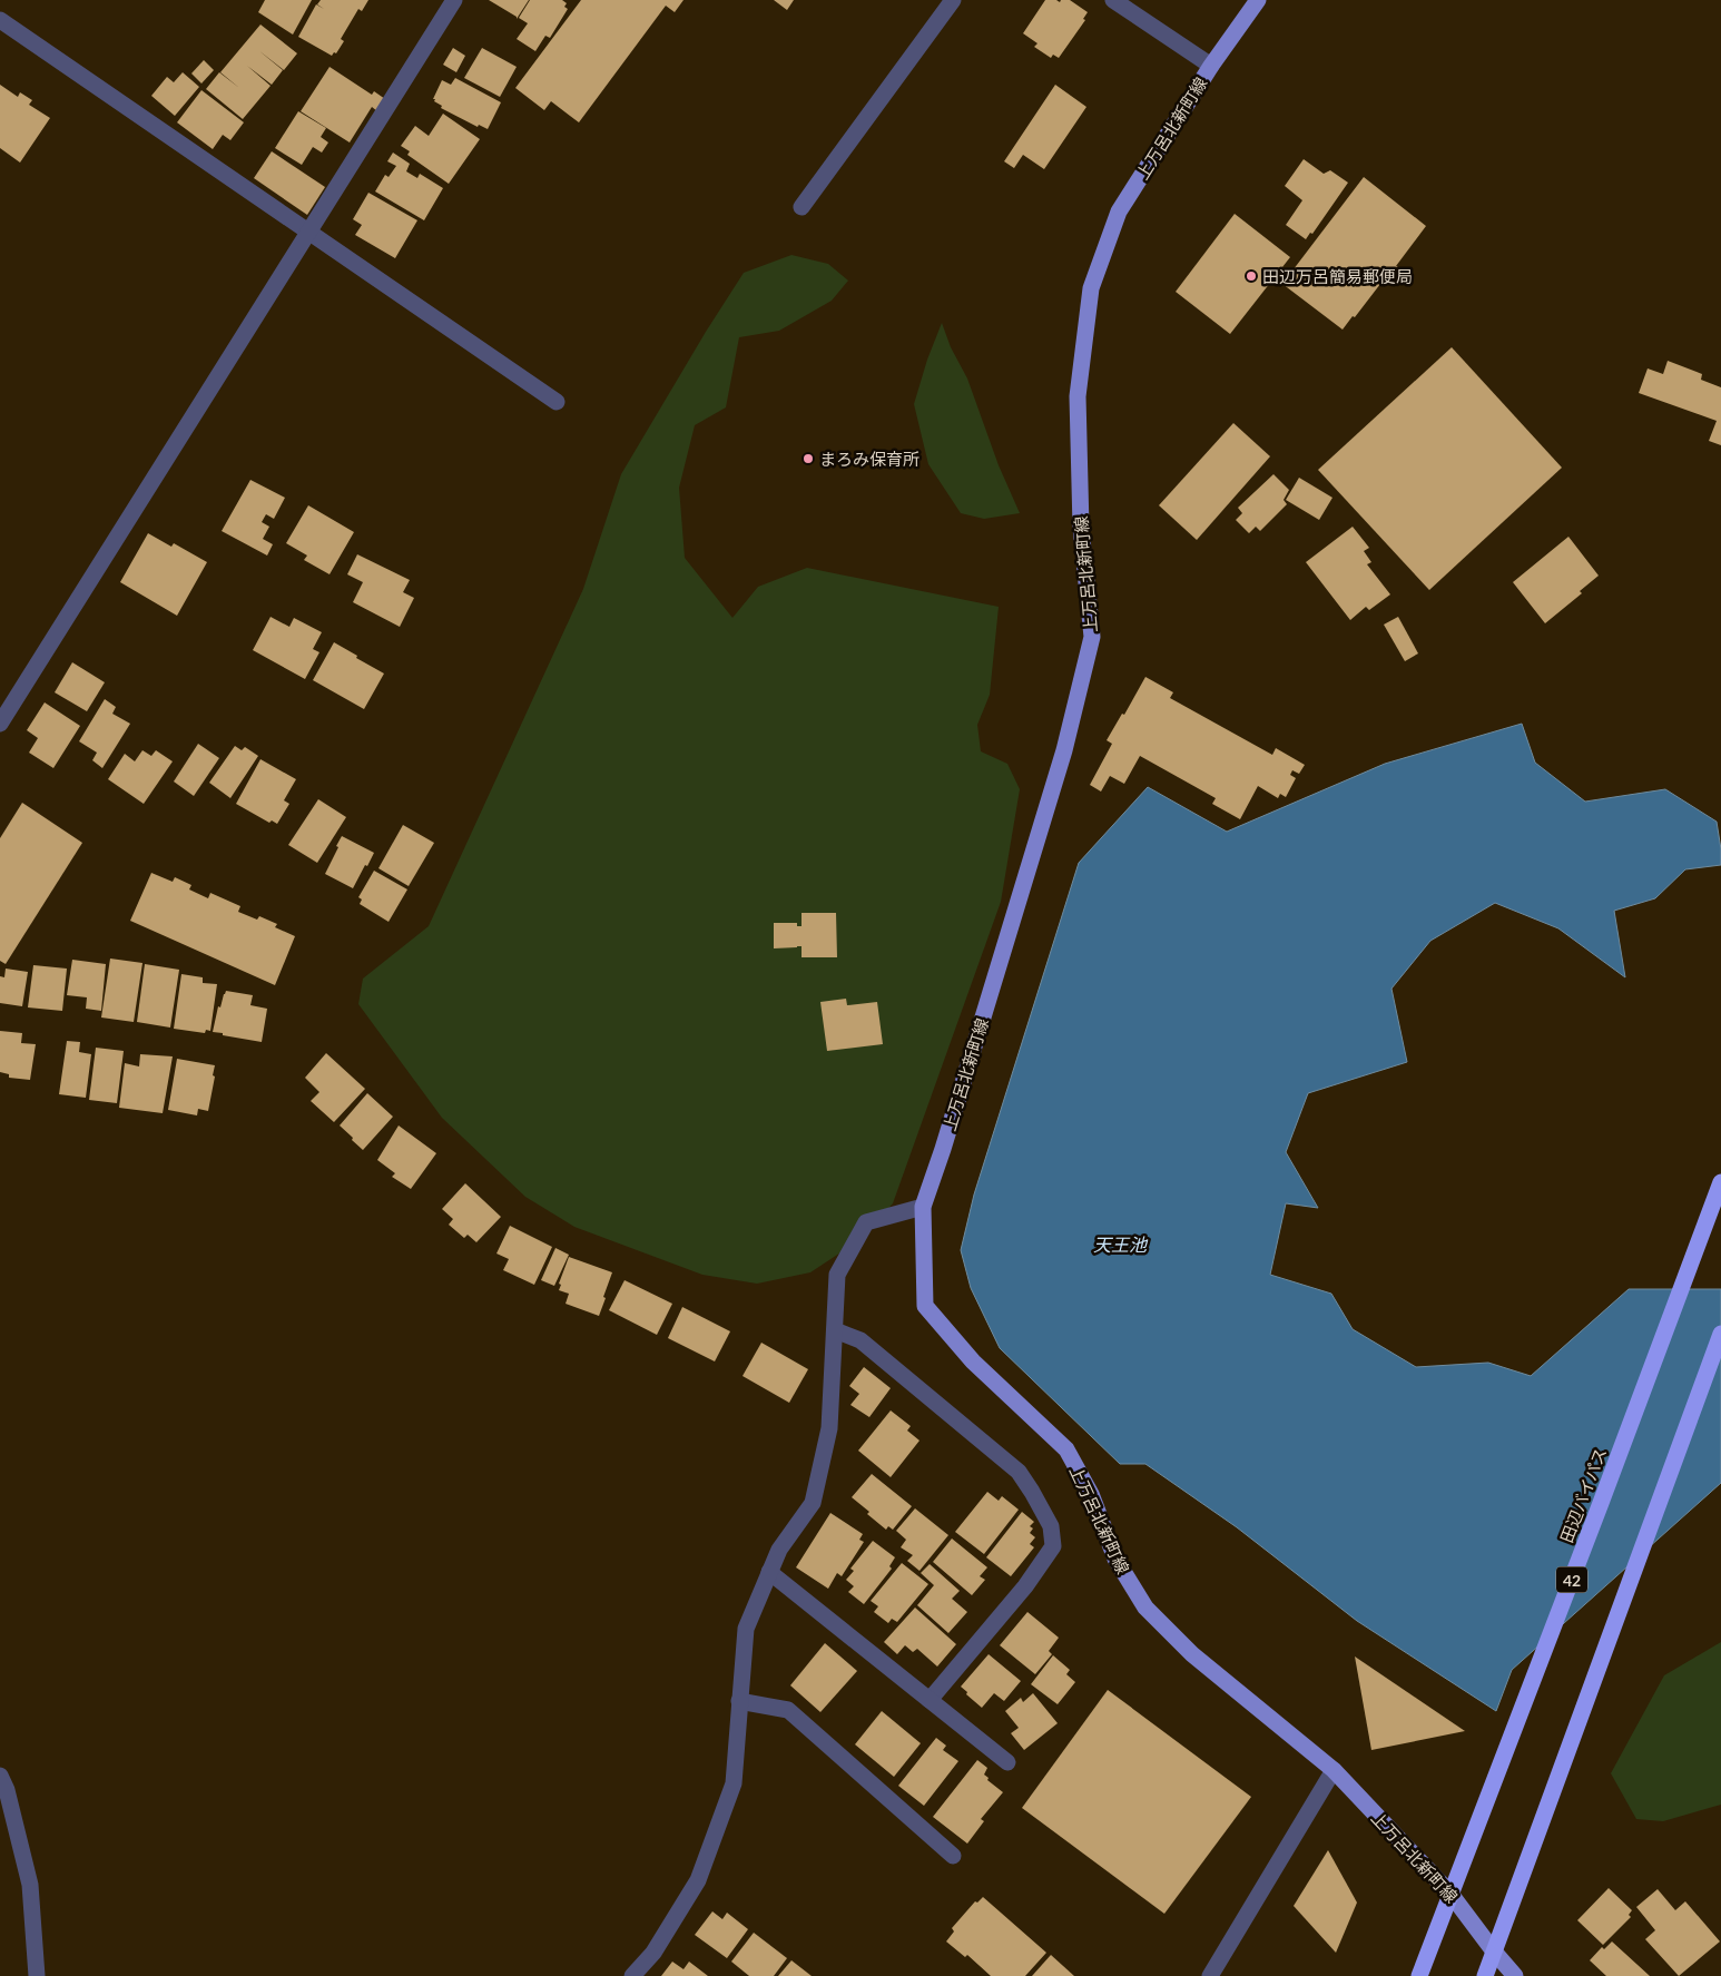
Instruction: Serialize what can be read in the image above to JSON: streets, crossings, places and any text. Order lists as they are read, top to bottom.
{
  "streets": {
    "highway": ["田辺バイパス", "42"],
    "main road": ["上万呂北新町線"]
  },
  "crossings": [
    ["上万呂北新町線", "田辺バイパス"]
  ],
  "water": ["天王池"],
  "places": ["田辺万呂簡易郵便局", "まろみ保育所"]
}
